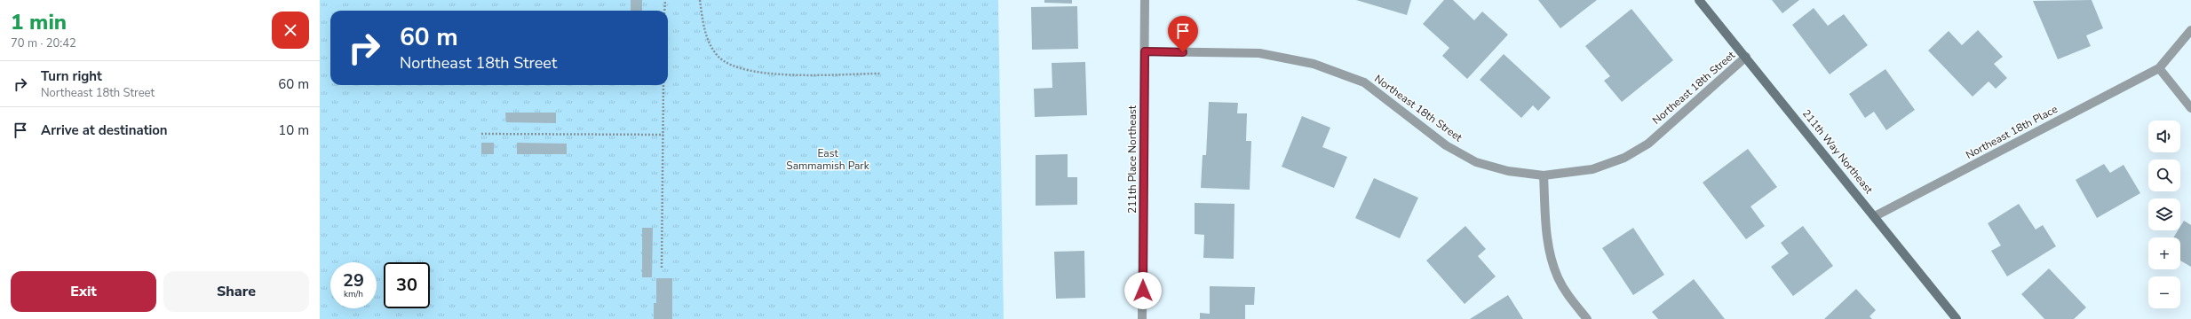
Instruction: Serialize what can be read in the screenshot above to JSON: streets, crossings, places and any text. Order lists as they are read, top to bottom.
{
  "streets": {
    "street": [
      "Northeast 18th Street",
      "Northeast 18th Place",
      "211th Way Northeast",
      "211th Place Northeast"
    ]
  },
  "crossings": [
    ["Northeast 18th Street", "211th Way Northeast"],
    ["Northeast 18th Street", "211th Place Northeast"],
    ["Northeast 18th Place", "211th Way Northeast"]
  ],
  "parks": ["East Sammamish Park"],
  "page": {
    "heading": ["1 min", "70 m · 20:42"],
    "turn": ["60 m", "Northeast 18th Street"],
    "list": [
      {
        "name": "Turn right",
        "note": "Northeast 18th Street",
        "value": "60 m"
      },
      {
        "name": "Arrive at destination",
        "value": "10 m"
      }
    ],
    "map_buttons": ["+", "−"],
    "speed": "29 km/h",
    "limit": "30",
    "buttons": ["Exit", "Share"]
  }
}
